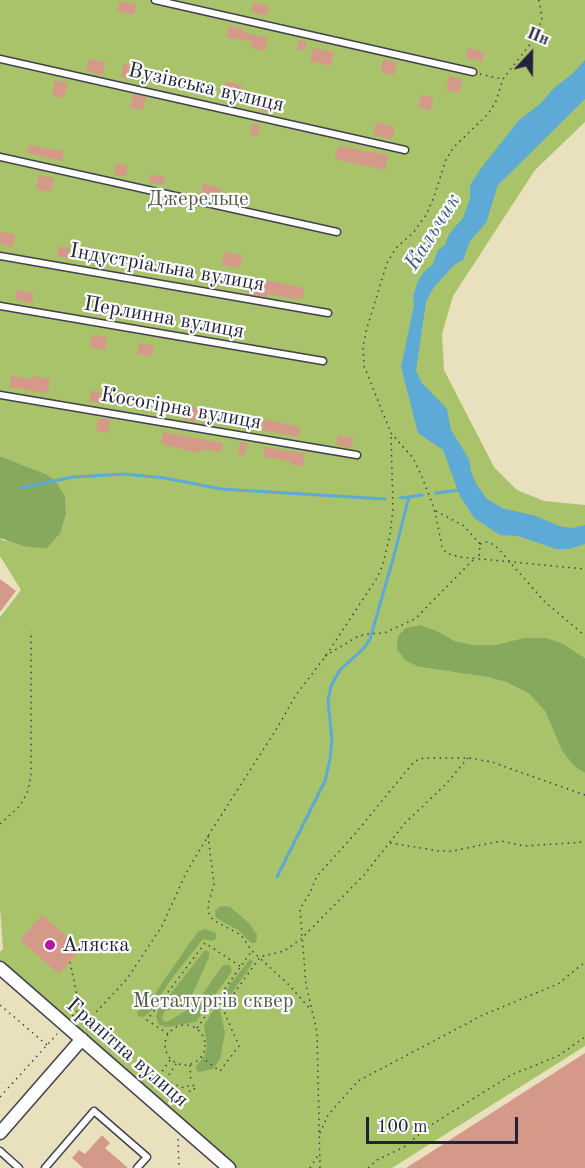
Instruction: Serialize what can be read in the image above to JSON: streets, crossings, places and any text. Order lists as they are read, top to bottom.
{
  "streets": {
    "street": ["Гранітна вулиця"],
    "lane": [
      "Вузівська вулиця",
      "Індустріальна вулиця",
      "Перлинна вулиця",
      "Косогірна вулиця"
    ]
  },
  "water": ["Кальчик"],
  "parks": ["Джерельце", "Металургів сквер"],
  "places": ["Аляска"],
  "scale_bar": "100 m",
  "north": "top"
}
